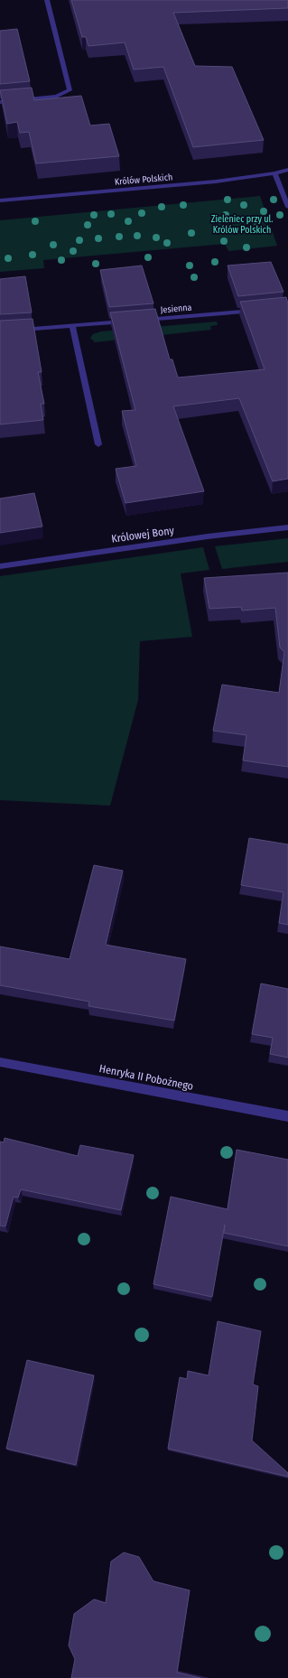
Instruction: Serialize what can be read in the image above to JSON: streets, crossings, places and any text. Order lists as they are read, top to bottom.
{
  "streets": {
    "street": [
      "Królów Polskich",
      "Jesienna",
      "Królowej Bony",
      "Henryka II Pobożnego"
    ]
  },
  "parks": ["Zieleniec przy ul. Królów Polskich"]
}
